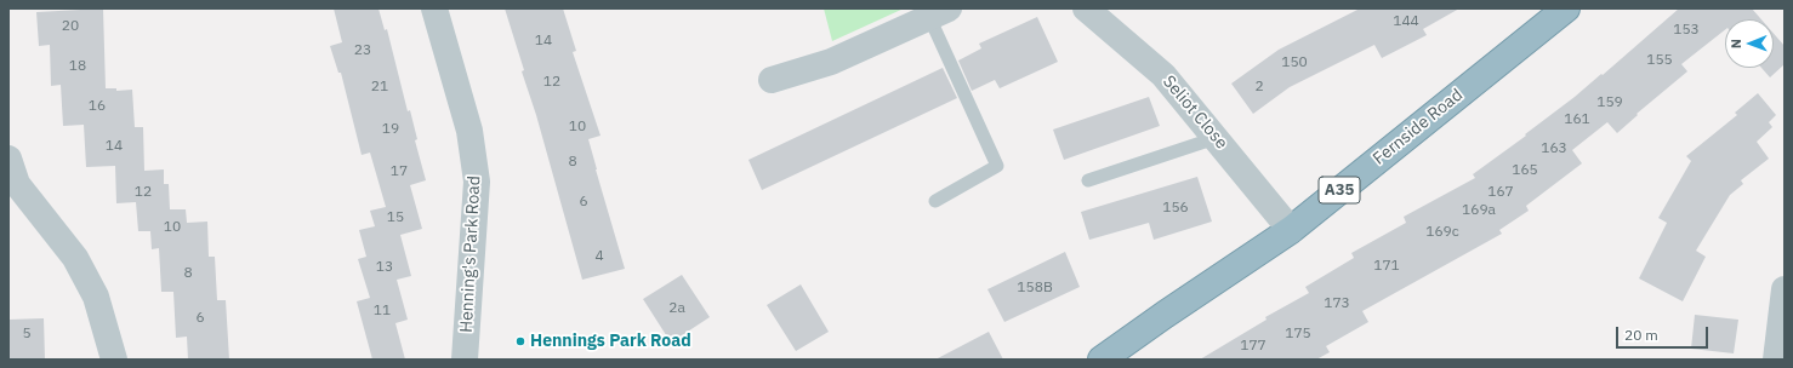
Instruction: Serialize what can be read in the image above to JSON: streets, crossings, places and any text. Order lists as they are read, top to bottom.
{
  "streets": {
    "highway": ["Fernside Road", "A35"],
    "street": ["Seliot Close", "Henning's Park Road"]
  },
  "crossings": [
    ["Seliot Close", "Fernside Road"]
  ],
  "places": ["Hennings Park Road"],
  "house_numbers": [
    "144",
    "20",
    "153",
    "14",
    "23",
    "155",
    "150",
    "18",
    "12",
    "21",
    "2",
    "159",
    "16",
    "161",
    "10",
    "19",
    "14",
    "163",
    "8",
    "165",
    "17",
    "12",
    "167",
    "6",
    "156",
    "169a",
    "15",
    "10",
    "169c",
    "4",
    "171",
    "13",
    "8",
    "158B",
    "173",
    "2a",
    "11",
    "6",
    "5",
    "175",
    "177"
  ],
  "scale_bar": "20 m",
  "north": "left"
}
